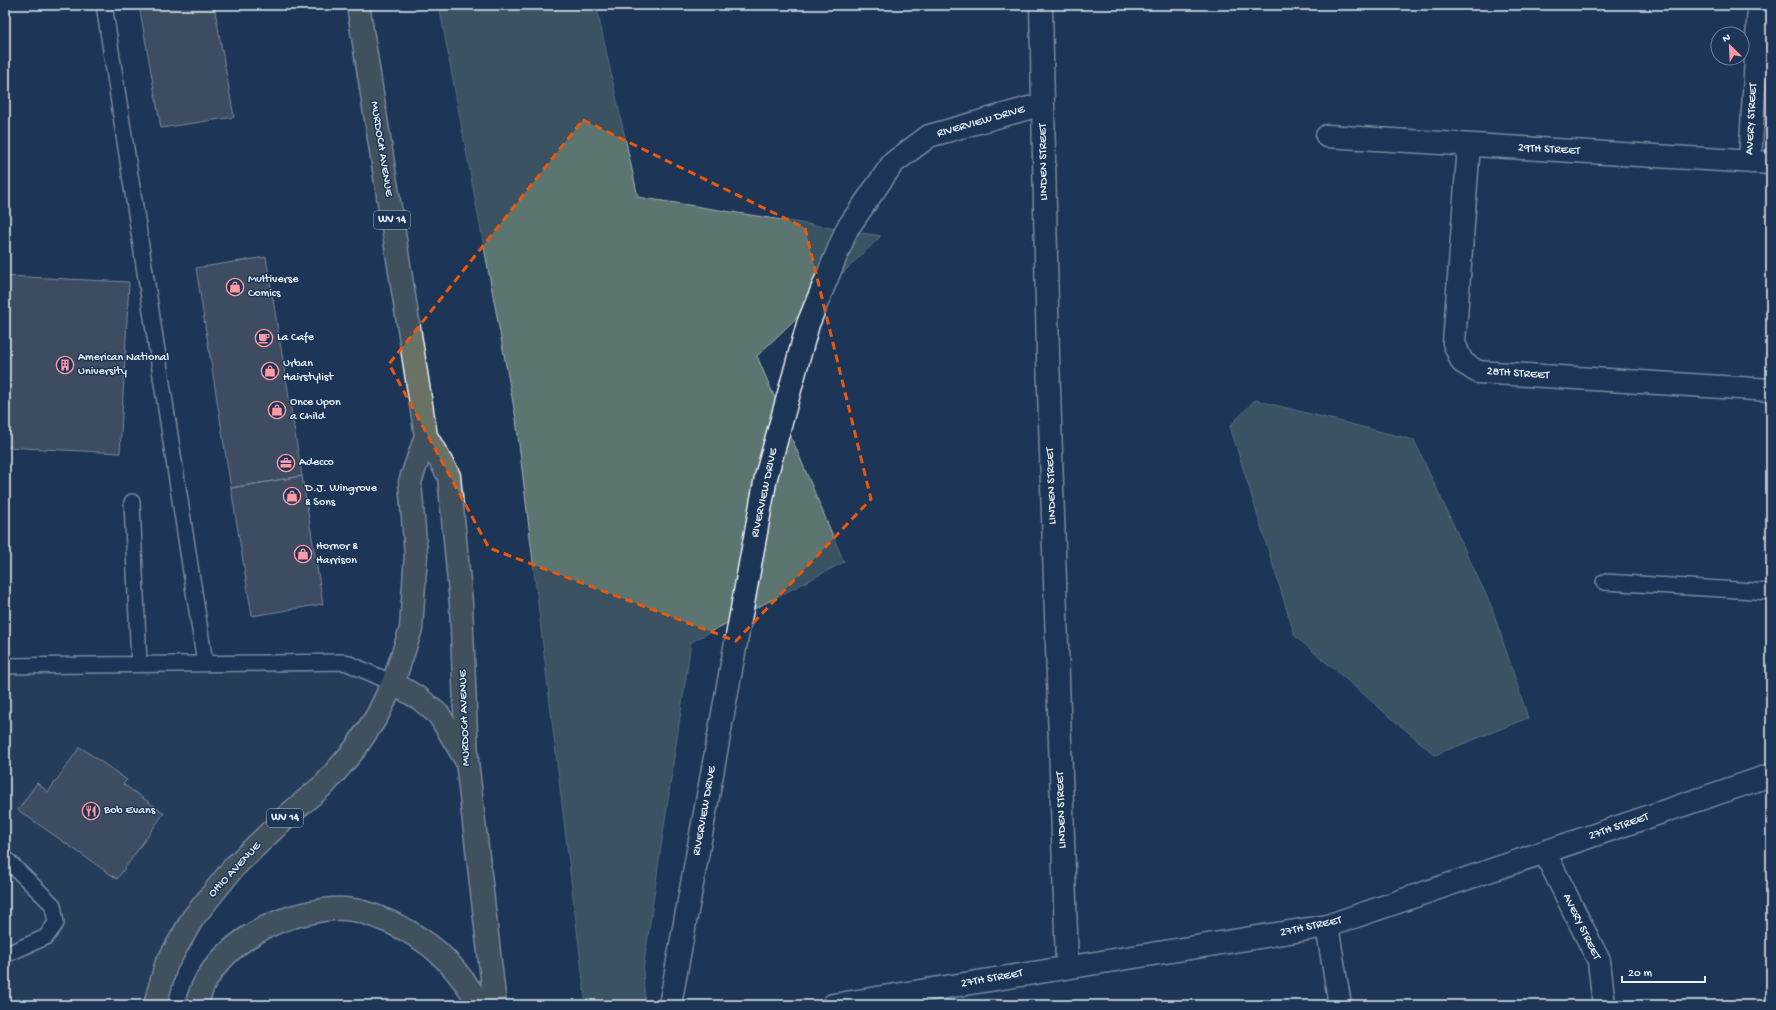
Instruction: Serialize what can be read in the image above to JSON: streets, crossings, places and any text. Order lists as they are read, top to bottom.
{
  "streets": {
    "main road": ["MURDOCH AVENUE", "WV 14", "OHIO AVENUE"],
    "street": [
      "AVERY STREET",
      "RIVERVIEW DRIVE",
      "29TH STREET",
      "LINDEN STREET",
      "28TH STREET",
      "27TH STREET"
    ]
  },
  "crossings": [
    ["AVERY STREET", "29TH STREET"],
    ["AVERY STREET", "27TH STREET"],
    ["RIVERVIEW DRIVE", "LINDEN STREET"],
    ["MURDOCH AVENUE", "OHIO AVENUE"],
    ["29TH STREET", "28TH STREET"],
    ["LINDEN STREET", "27TH STREET"]
  ],
  "places": {
    "shop": [
      "Multiverse Comics",
      "Urban Hairstylist",
      "Once Upon a Child",
      "D.J. Wingrove & Sons",
      "Hornor & Harrison"
    ],
    "cafe": ["La Cafe"],
    "building": ["American National University"],
    "office": ["Adecco"],
    "restaurant": ["Bob Evans"]
  },
  "scale_bar": "20 m",
  "north": "top left"
}
